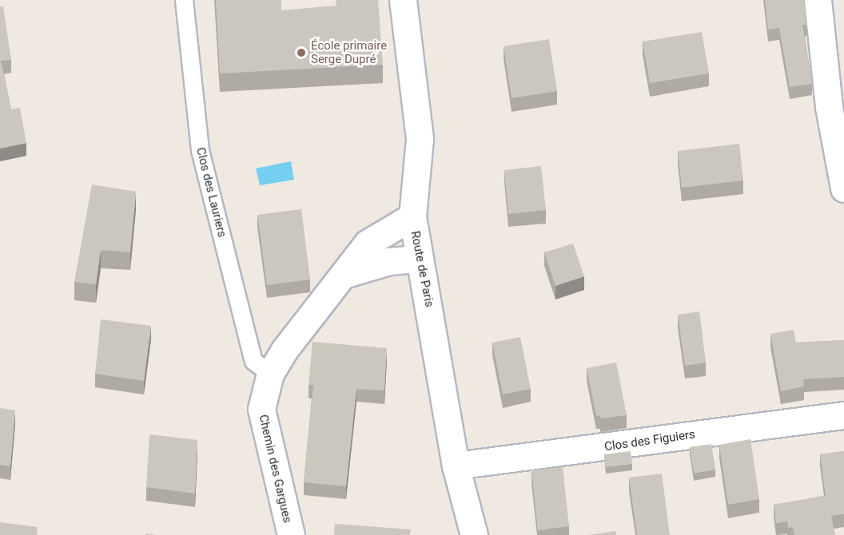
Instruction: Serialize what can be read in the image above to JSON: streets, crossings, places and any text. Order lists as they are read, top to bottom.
{
  "streets": {
    "street": ["Route de Paris", "Clos des Figuiers", "Chemin des Gargues"],
    "lane": ["Clos des Lauriers"]
  },
  "crossings": [
    ["Clos des Lauriers", "Chemin des Gargues"],
    ["Route de Paris", "Clos des Figuiers"],
    ["Route de Paris", "Chemin des Gargues"]
  ],
  "places": ["École primaire Serge Dupré"]
}
